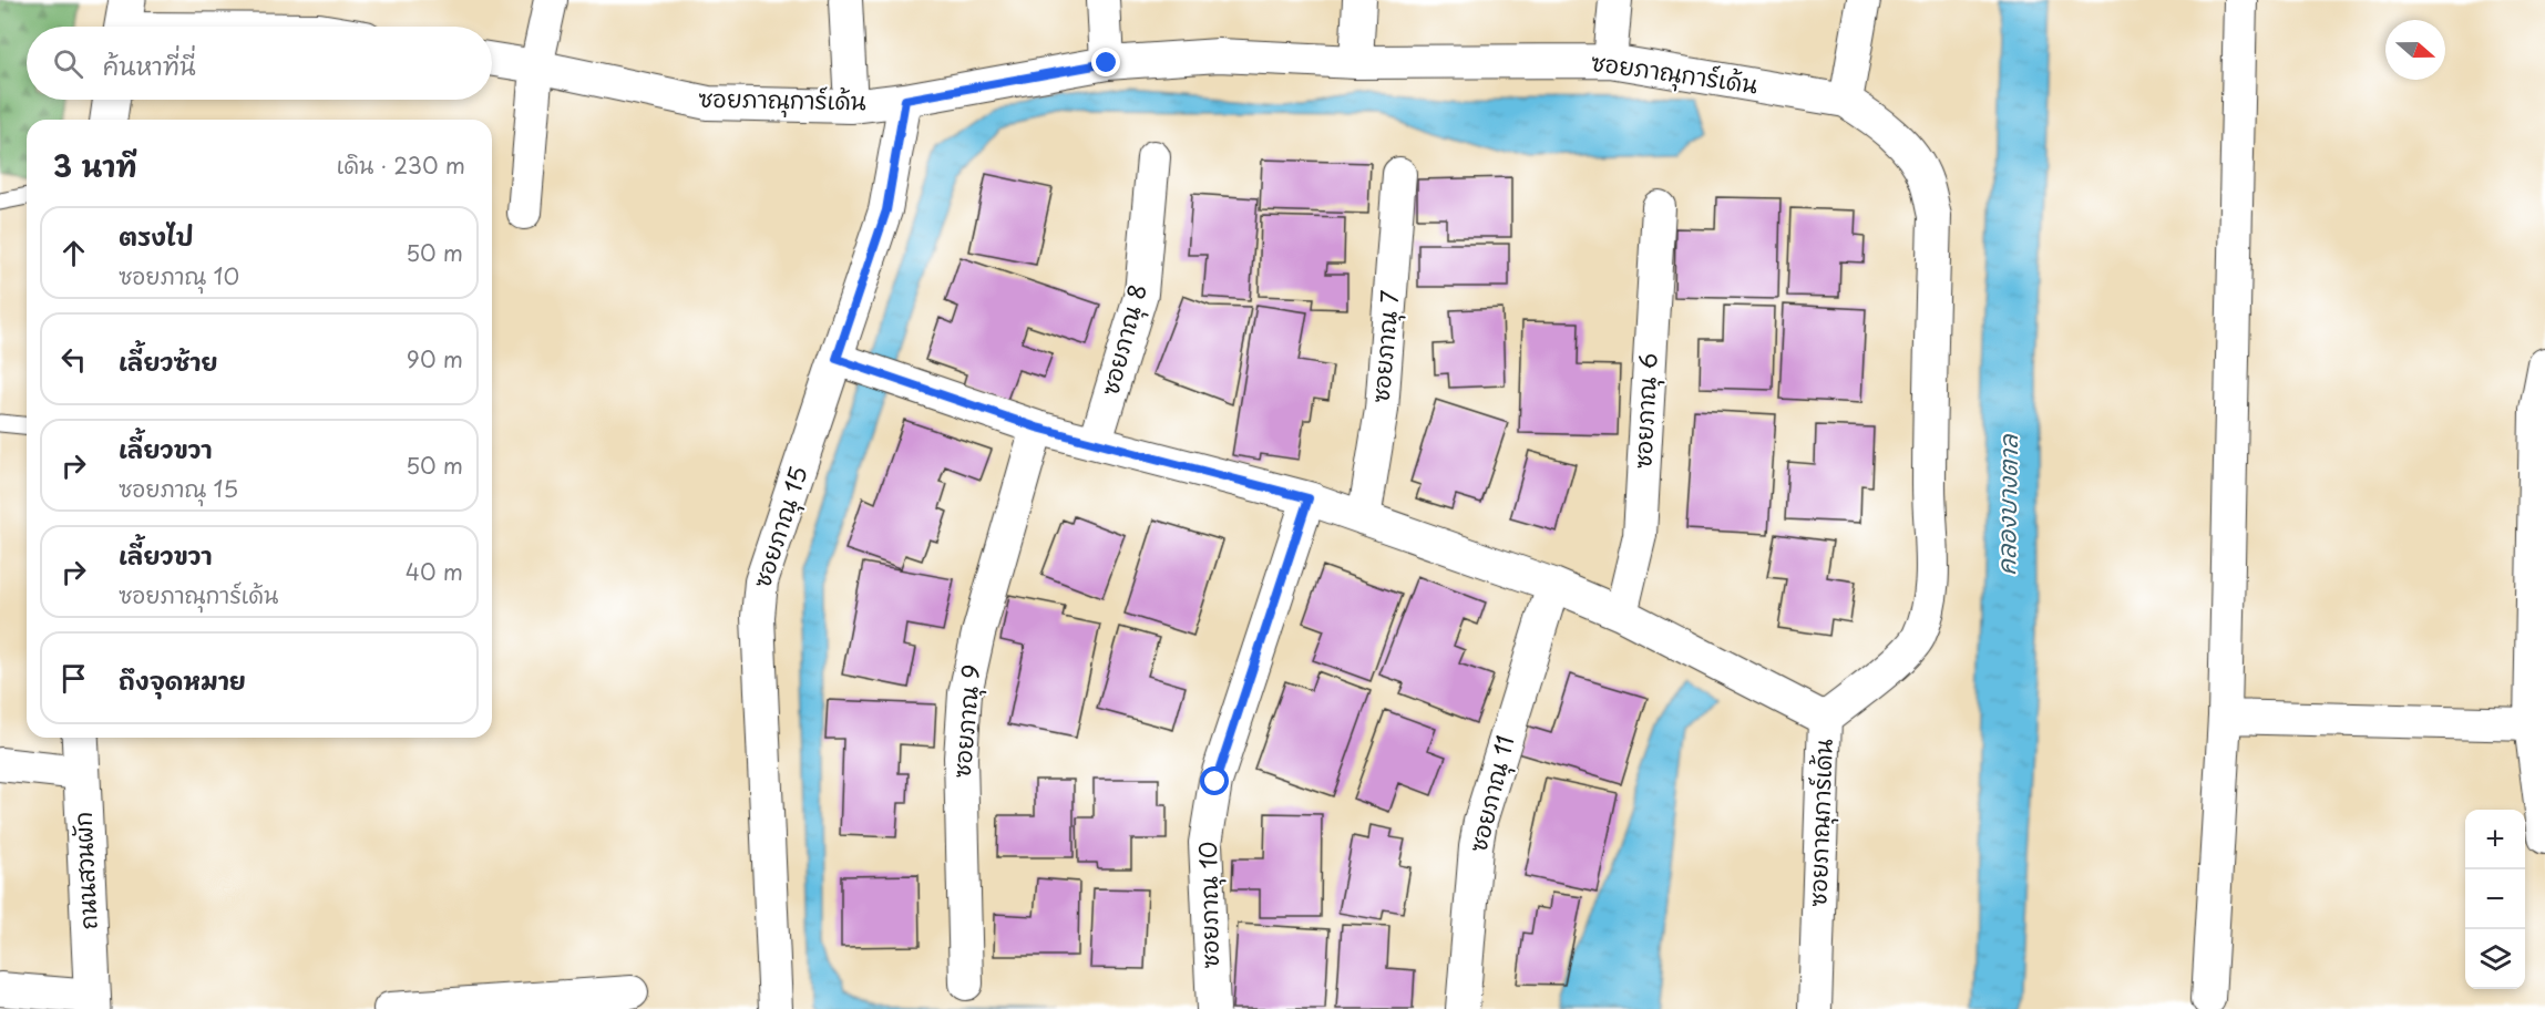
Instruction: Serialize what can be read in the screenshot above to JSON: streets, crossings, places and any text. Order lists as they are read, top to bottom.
{
  "streets": {
    "street": [
      "ซอยภาณุการ์เด้น",
      "ซอยภาณุ 8",
      "ซอยภาณุ 7",
      "ซอยภาณุ 6",
      "ซอยภาณุ 15",
      "ซอยภาณุ 9",
      "ซอยภาณุ 11",
      "ถนนสวนผัก",
      "ซอยภาณุ 10"
    ]
  },
  "crossings": [
    ["ซอยภาณุการ์เด้น", "ซอยภาณุ 15"]
  ],
  "water": ["คลองบางตาล"],
  "north": "right",
  "page": {
    "search": "ค้นหาที่นี่",
    "heading": ["3 นาที", "เดิน · 230 m"],
    "list": [
      ["ตรงไป", "ซอยภาณุ 10", "50 m"],
      ["เลี้ยวซ้าย", "90 m"],
      ["เลี้ยวขวา", "ซอยภาณุ 15", "50 m"],
      ["เลี้ยวขวา", "ซอยภาณุการ์เด้น", "40 m"],
      "ถึงจุดหมาย"
    ],
    "map_buttons": ["+", "−"]
  }
}
